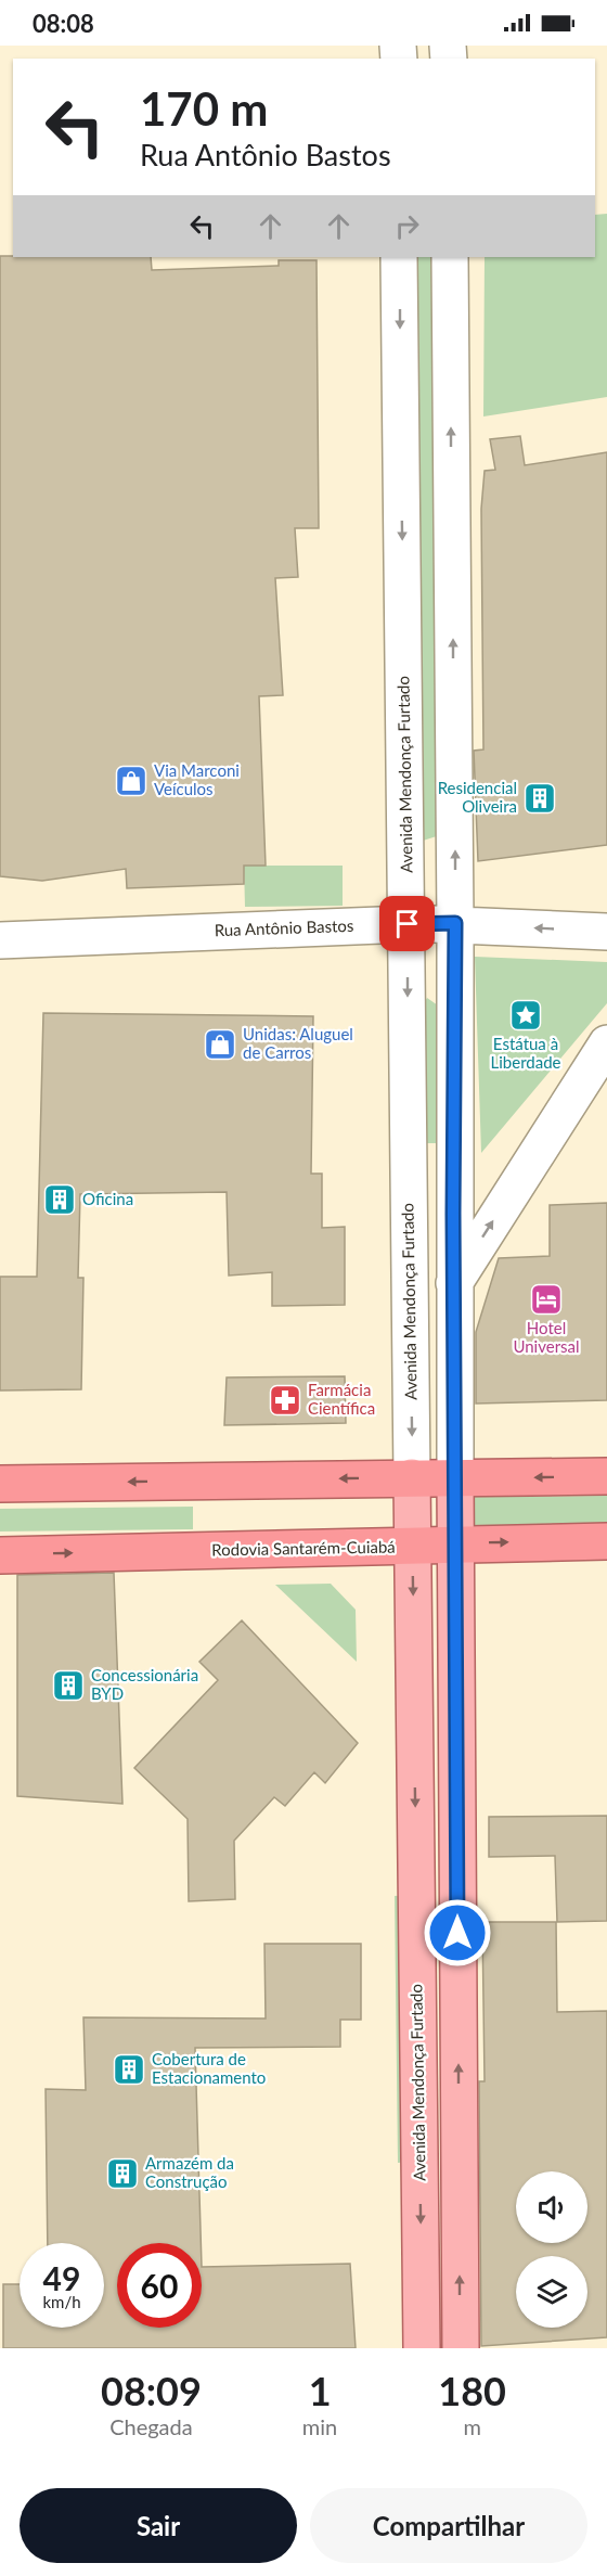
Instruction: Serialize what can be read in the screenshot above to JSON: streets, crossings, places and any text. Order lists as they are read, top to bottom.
{
  "streets": {
    "highway": ["Rodovia Santarém-Cuiabá"],
    "main road": ["Avenida Mendonça Furtado"],
    "street": ["Rua Antônio Bastos"]
  },
  "crossings": [
    ["Avenida Mendonça Furtado", "Rua Antônio Bastos"],
    ["Avenida Mendonça Furtado", "Rodovia Santarém-Cuiabá"]
  ],
  "places": {
    "shop": ["Via Marconi Veículos", "Unidas: Aluguel de Carros"],
    "building": [
      "Residencial Oliveira",
      "Oficina",
      "Concessionária BYD",
      "Cobertura de Estacionamento",
      "Armazém da Construção"
    ],
    "place": ["Estátua à Liberdade"],
    "hotel": ["Hotel Universal"],
    "pharmacy": ["Farmácia Científica"]
  },
  "page": {
    "status": "08:08",
    "turn": ["170 m", "Rua Antônio Bastos"],
    "speed": "49 km/h",
    "limit": "60",
    "eta": [
      "08:09",
      "Chegada",
      "1",
      "min",
      "180",
      "m"
    ],
    "buttons": ["Sair", "Compartilhar"]
  }
}
